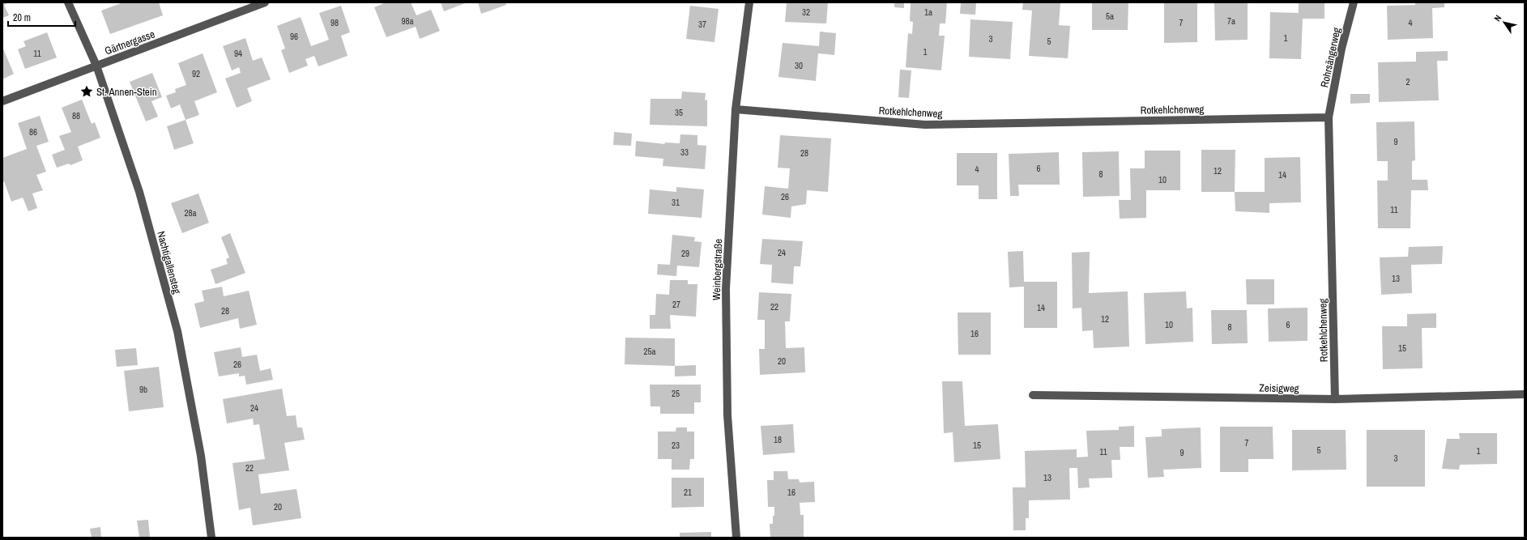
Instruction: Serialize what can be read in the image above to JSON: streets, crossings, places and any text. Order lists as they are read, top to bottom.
{
  "streets": {
    "street": [
      "Gärtnergasse",
      "Rohrsängerweg",
      "Rotkehlchenweg",
      "Nachtigallensteg",
      "Weinbergstraße",
      "Zeisigweg"
    ]
  },
  "crossings": [
    ["Gärtnergasse", "Nachtigallensteg"],
    ["Rohrsängerweg", "Rotkehlchenweg"],
    ["Rotkehlchenweg", "Weinbergstraße"],
    ["Rotkehlchenweg", "Zeisigweg"]
  ],
  "places": {
    "place": ["St. Annen-Stein"]
  },
  "house_numbers": [
    "32",
    "1a",
    "5a",
    "98a",
    "7a",
    "98",
    "7",
    "4",
    "37",
    "96",
    "1",
    "3",
    "5",
    "1",
    "11",
    "94",
    "30",
    "92",
    "2",
    "35",
    "88",
    "86",
    "9",
    "33",
    "28",
    "6",
    "4",
    "12",
    "8",
    "14",
    "10",
    "26",
    "31",
    "11",
    "28a",
    "24",
    "29",
    "13",
    "27",
    "22",
    "14",
    "28",
    "12",
    "10",
    "6",
    "8",
    "16",
    "15",
    "25a",
    "20",
    "26",
    "9b",
    "25",
    "24",
    "18",
    "7",
    "23",
    "15",
    "5",
    "1",
    "11",
    "9",
    "3",
    "22",
    "13",
    "21",
    "16",
    "20"
  ],
  "scale_bar": "20 m",
  "north": "top left"
}
